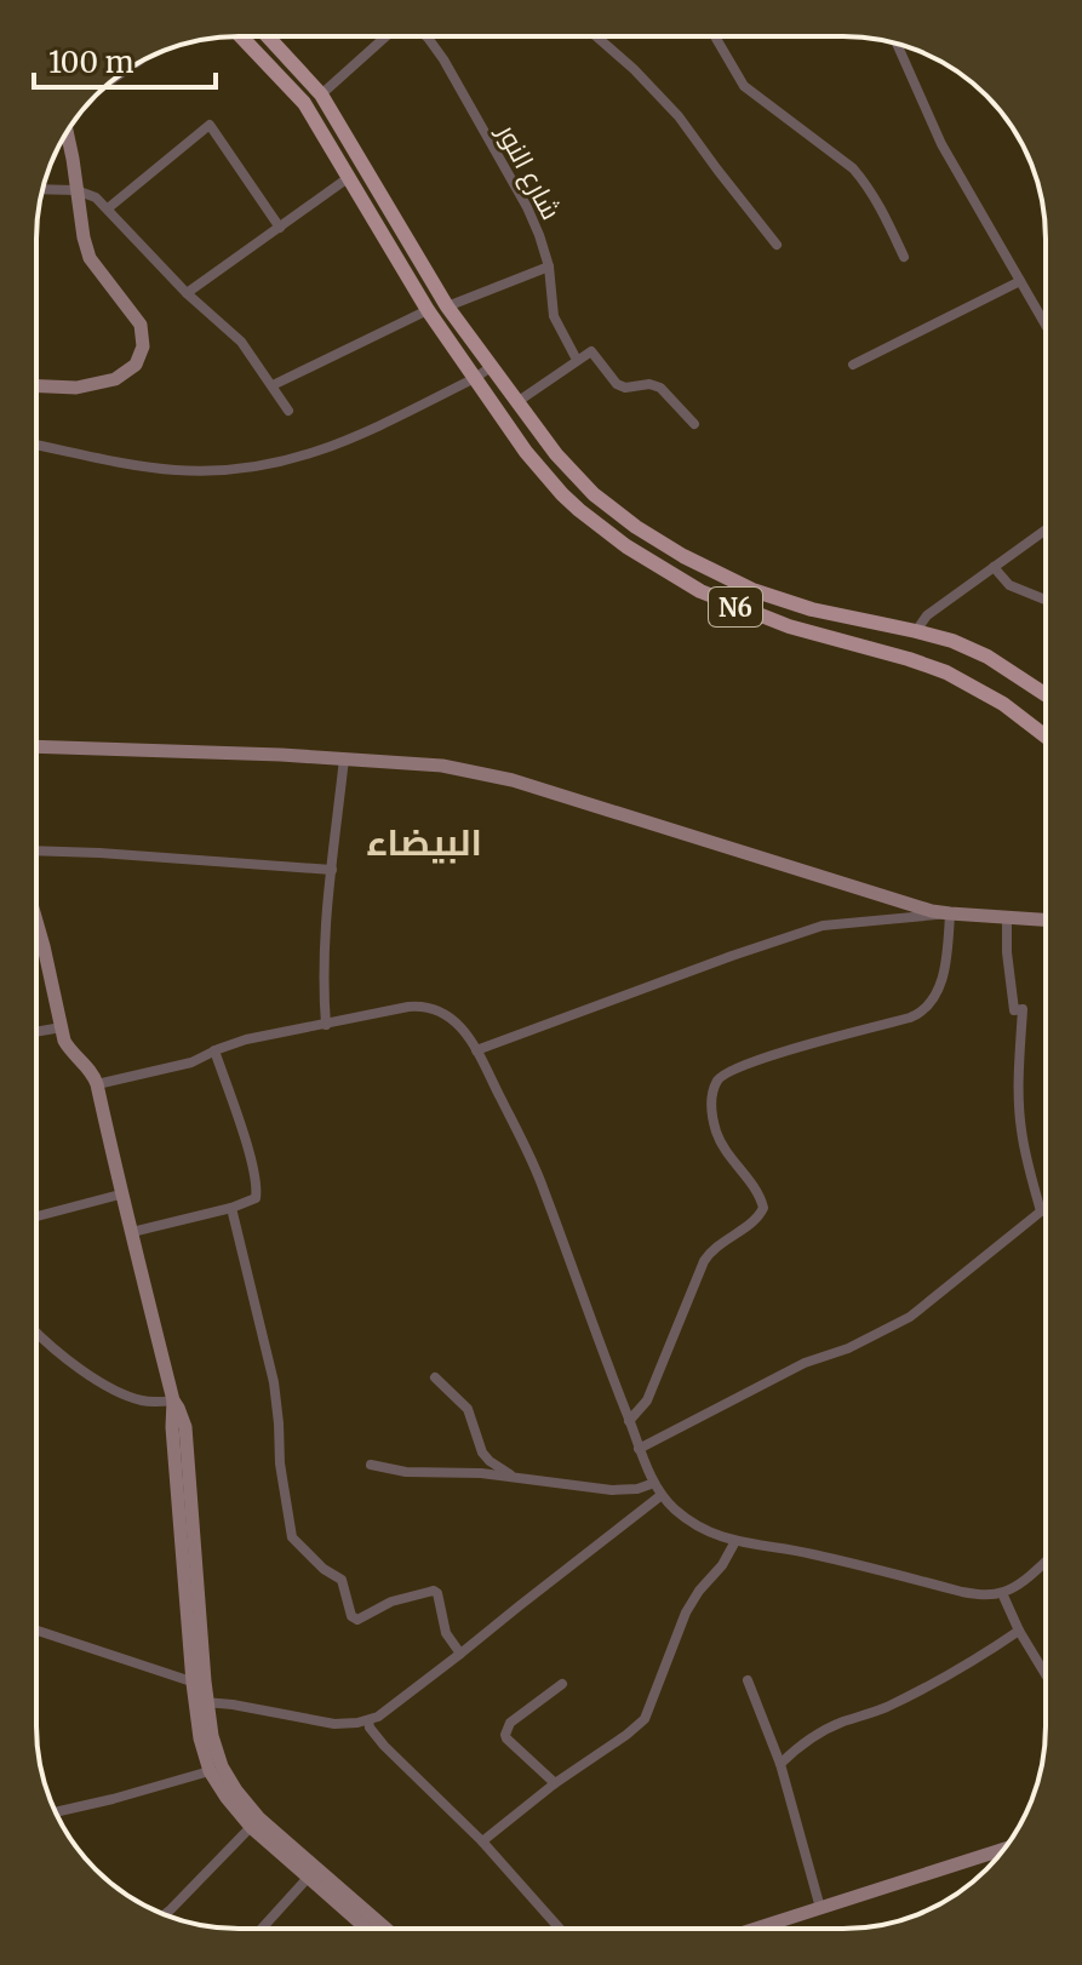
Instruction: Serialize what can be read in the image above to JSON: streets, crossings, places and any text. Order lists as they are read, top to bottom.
{
  "streets": {
    "main road": ["N6"],
    "street": ["شارع النور"]
  },
  "districts": ["البيضاء"],
  "scale_bar": "100 m"
}
